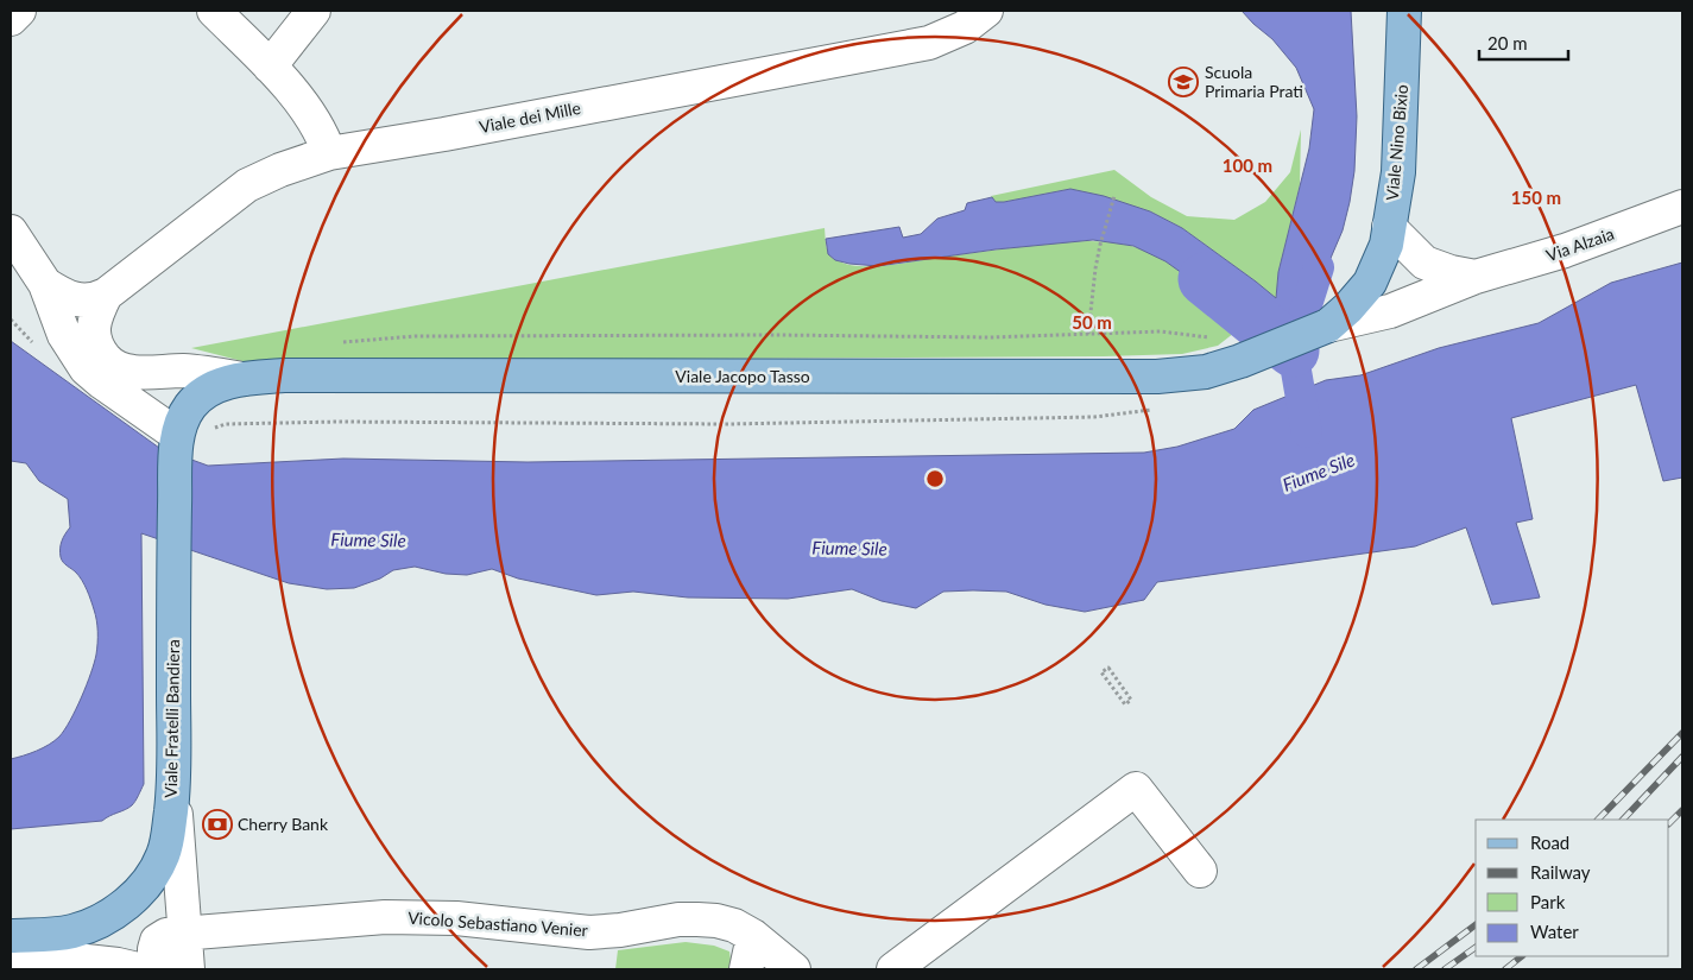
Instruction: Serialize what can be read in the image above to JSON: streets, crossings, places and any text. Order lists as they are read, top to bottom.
{
  "streets": {
    "main road": ["Viale Nino Bixio", "Viale Jacopo Tasso", "Viale Fratelli Bandiera"],
    "street": ["Viale dei Mille", "Via Alzaia", "Vicolo Sebastiano Venier"]
  },
  "crossings": [
    ["Viale dei Mille", "Viale Jacopo Tasso"],
    ["Viale Nino Bixio", "Via Alzaia"],
    ["Viale Nino Bixio", "Viale Jacopo Tasso"],
    ["Via Alzaia", "Viale Jacopo Tasso"],
    ["Viale Jacopo Tasso", "Viale Fratelli Bandiera"]
  ],
  "water": ["Fiume Sile"],
  "places": {
    "school or university": ["Scuola Primaria Prati"],
    "bank": ["Cherry Bank"]
  },
  "legend": [
    "Road",
    "Railway",
    "Park",
    "Water"
  ],
  "scale_bar": "20 m",
  "rings": ["100 m", "150 m", "50 m"]
}
